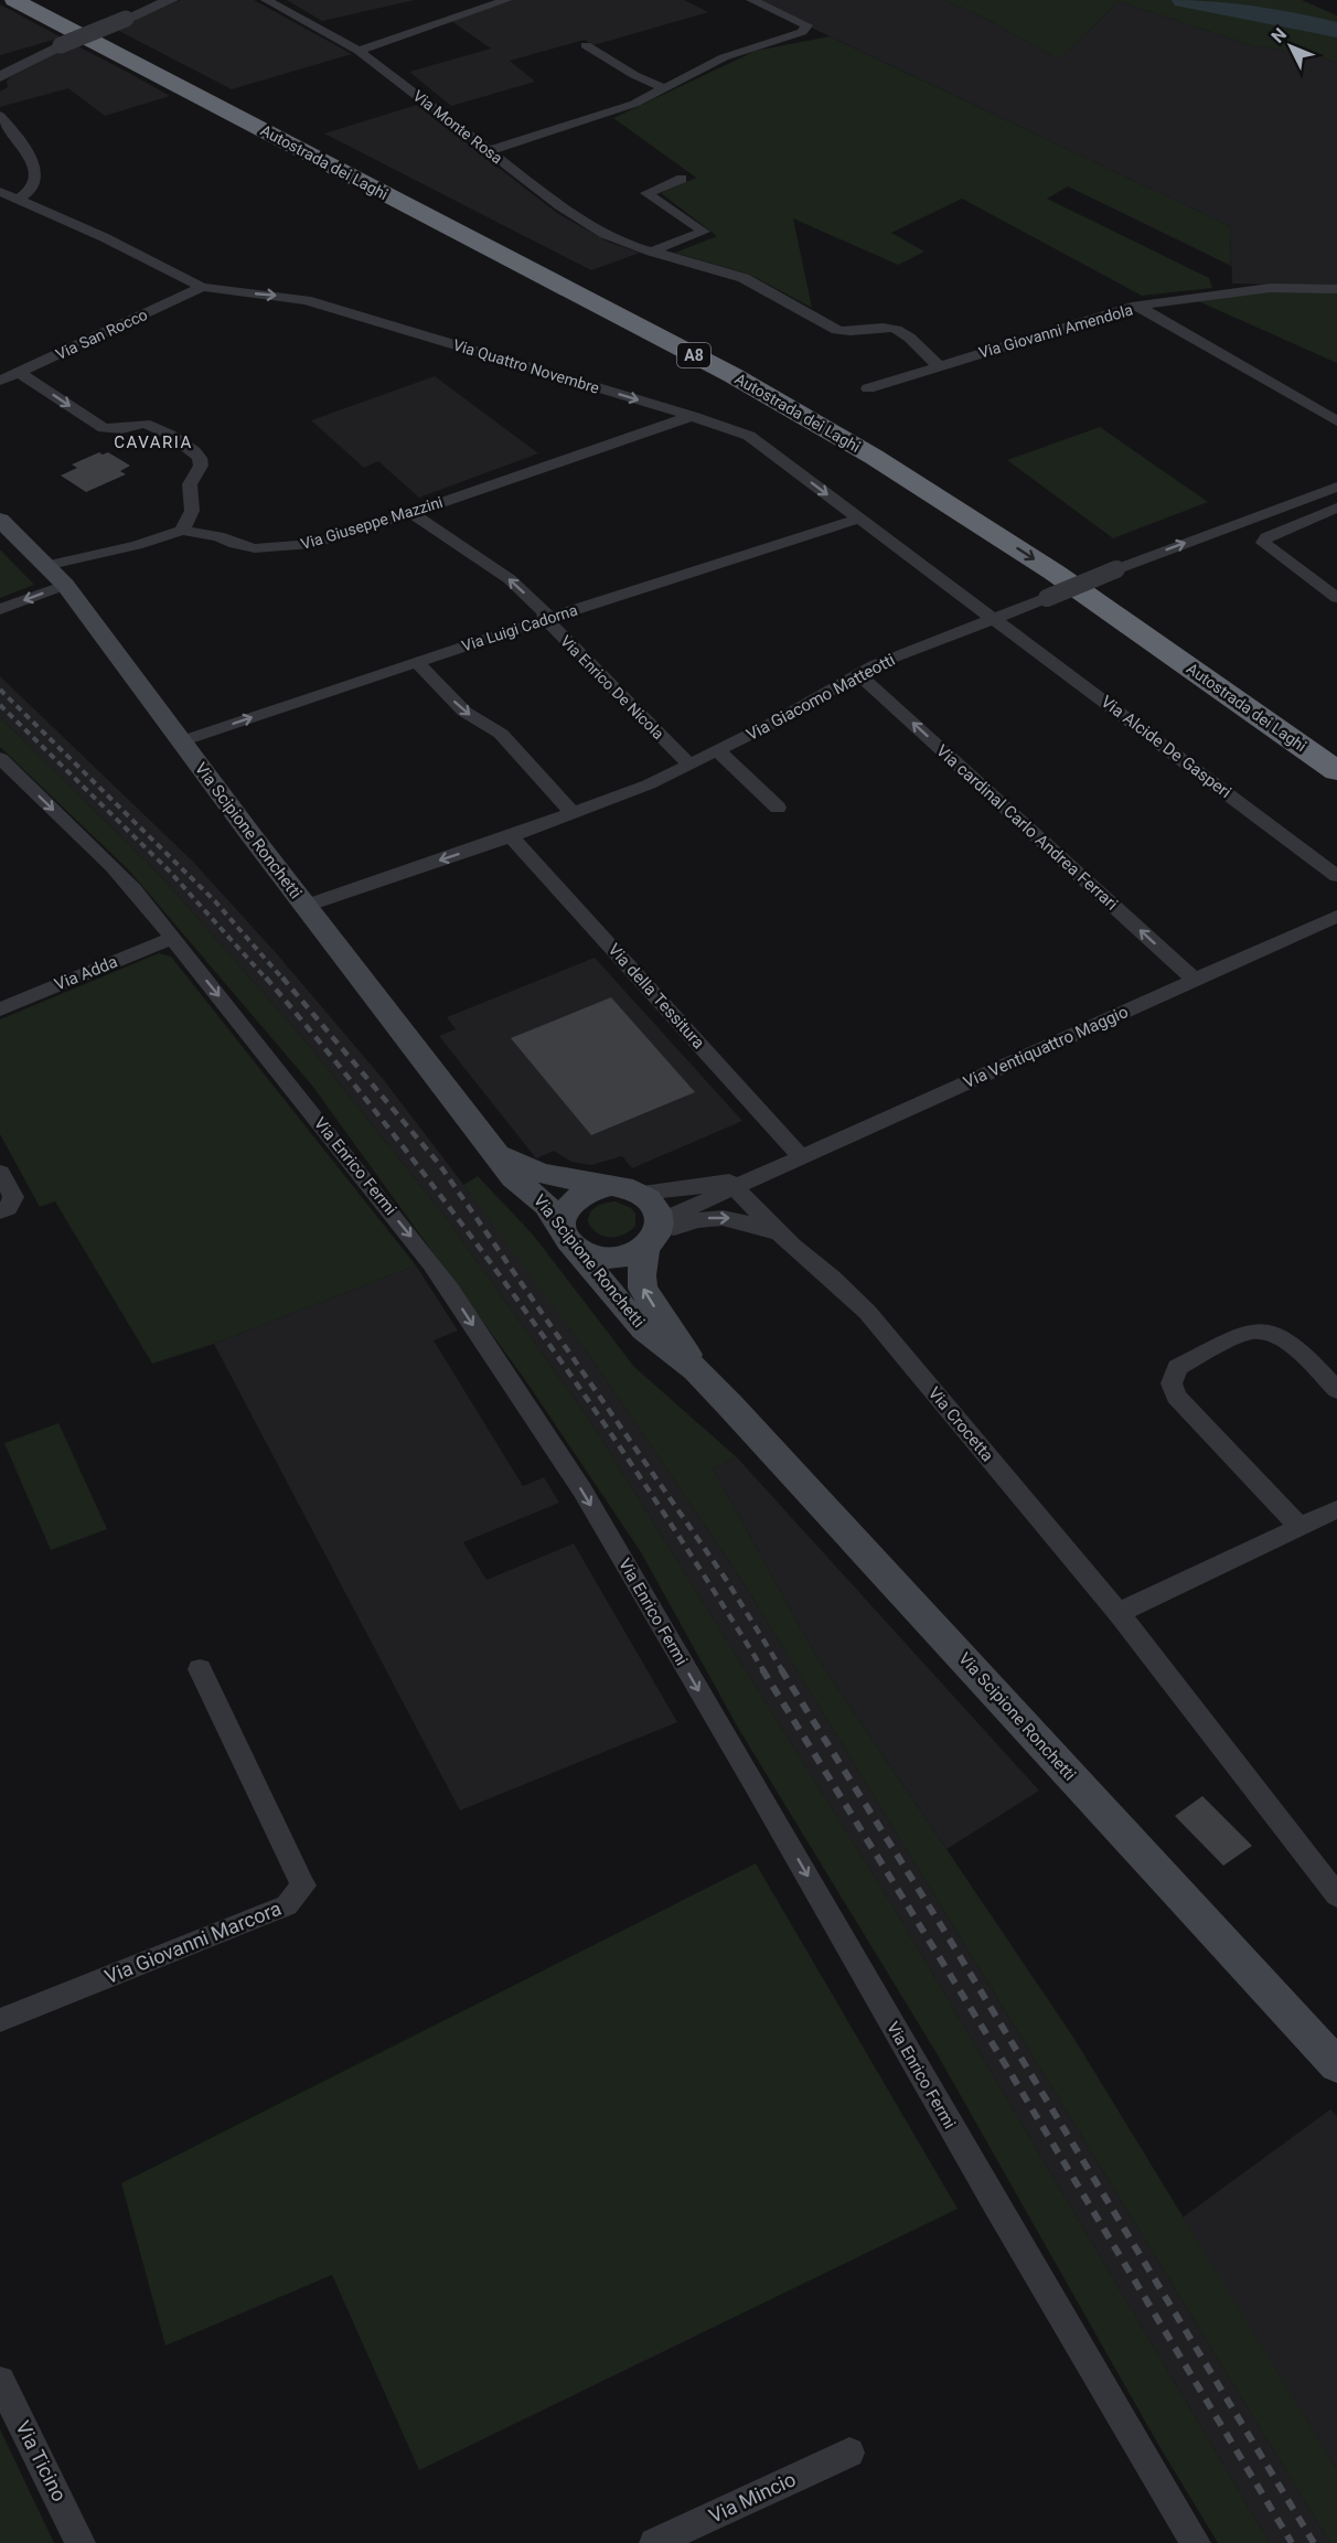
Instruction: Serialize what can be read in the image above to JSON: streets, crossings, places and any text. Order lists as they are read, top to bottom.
{
  "streets": {
    "highway": ["Autostrada dei Laghi", "A8"],
    "main road": ["Via Scipione Ronchetti"],
    "street": [
      "Via Monte Rosa",
      "Via Giovanni Amendola",
      "Via San Rocco",
      "Via Quattro Novembre",
      "Via Giuseppe Mazzini",
      "Via Luigi Cadorna",
      "Via Enrico De Nicola",
      "Via Giacomo Matteotti",
      "Via Alcide De Gasperi",
      "Via cardinal Carlo Andrea Ferrari",
      "Via Adda",
      "Via della Tessitura",
      "Via Ventiquattro Maggio",
      "Via Enrico Fermi",
      "Via Crocetta",
      "Via Giovanni Marcora",
      "Via Ticino",
      "Via Mincio"
    ]
  },
  "crossings": [
    ["Via Monte Rosa", "Via Giovanni Amendola"],
    ["Via San Rocco", "Via Quattro Novembre"],
    ["Via Quattro Novembre", "Via Giuseppe Mazzini"],
    ["Via Quattro Novembre", "Via Luigi Cadorna"],
    ["Via Quattro Novembre", "Via Giacomo Matteotti"],
    ["Via Quattro Novembre", "Via Alcide De Gasperi"],
    ["Via Giuseppe Mazzini", "Via Enrico De Nicola"],
    ["Via Giuseppe Mazzini", "Via Scipione Ronchetti"],
    ["Via Luigi Cadorna", "Via Enrico De Nicola"],
    ["Via Luigi Cadorna", "Via Scipione Ronchetti"],
    ["Via Enrico De Nicola", "Via Giacomo Matteotti"],
    ["Via Giacomo Matteotti", "Via Alcide De Gasperi"],
    ["Via Giacomo Matteotti", "Via cardinal Carlo Andrea Ferrari"],
    ["Via Giacomo Matteotti", "Via Scipione Ronchetti"],
    ["Via Giacomo Matteotti", "Via della Tessitura"],
    ["Via cardinal Carlo Andrea Ferrari", "Via Ventiquattro Maggio"],
    ["Via Scipione Ronchetti", "Via Ventiquattro Maggio"],
    ["Via Scipione Ronchetti", "Via Crocetta"],
    ["Via Adda", "Via Enrico Fermi"],
    ["Via della Tessitura", "Via Ventiquattro Maggio"],
    ["Via Ventiquattro Maggio", "Via Crocetta"]
  ],
  "one_way": [
    "Via Quattro Novembre",
    "Via Enrico De Nicola",
    "Via cardinal Carlo Andrea Ferrari",
    "Via Enrico Fermi"
  ],
  "districts": ["CAVARIA"],
  "north": "top left"
}
